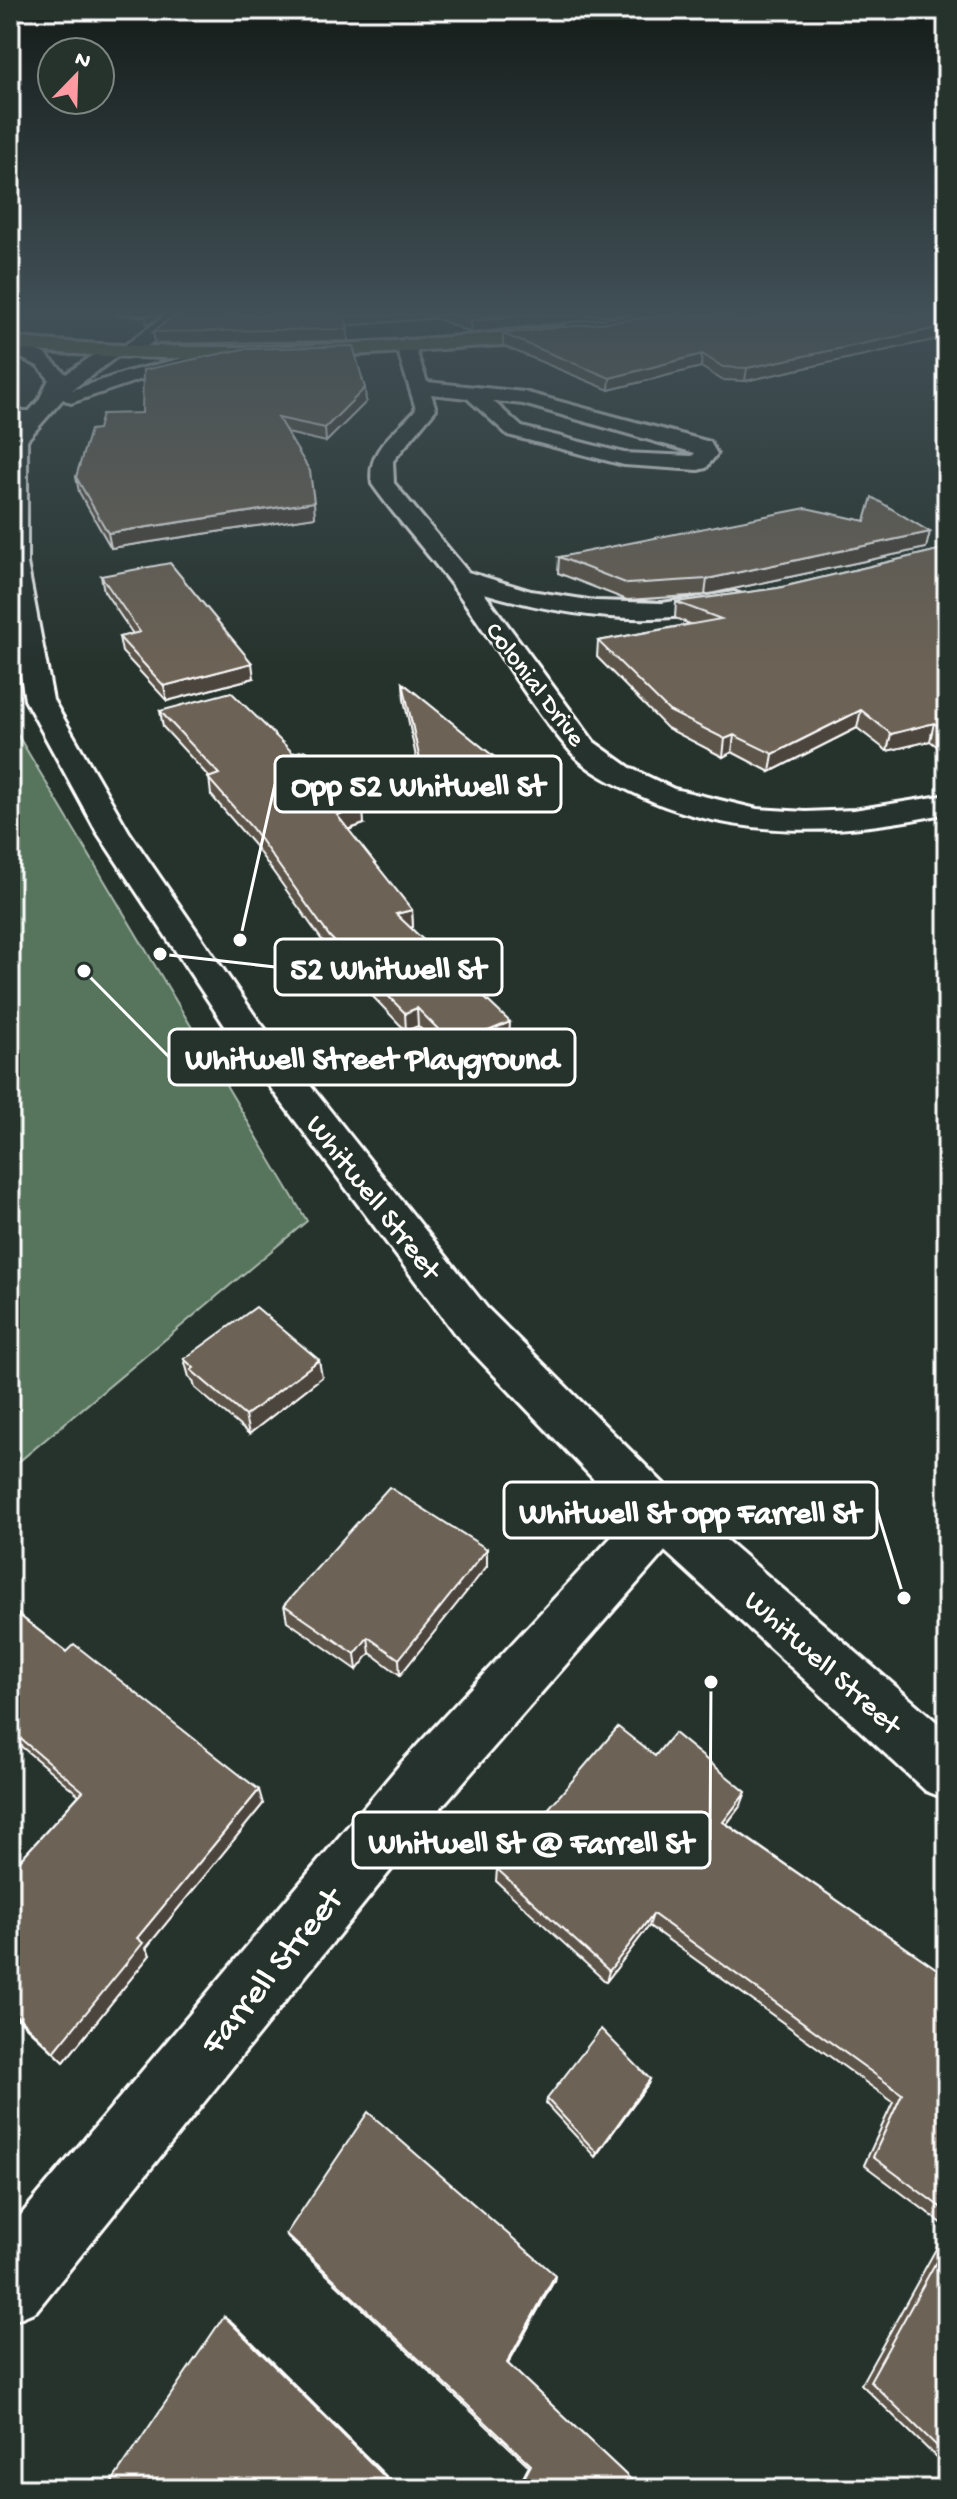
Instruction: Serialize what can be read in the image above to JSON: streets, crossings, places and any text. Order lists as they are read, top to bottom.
{
  "streets": {
    "street": ["Colonial Drive", "Whitwell Street", "Farrell Street"]
  },
  "crossings": [
    ["Whitwell Street", "Farrell Street"]
  ],
  "places": [
    "Opp 52 Whitwell St",
    "52 Whitwell St",
    "Whitwell Street Playground",
    "Whitwell St opp Farrell St",
    "Whitwell St @ Farrell St"
  ],
  "north": "top right"
}
